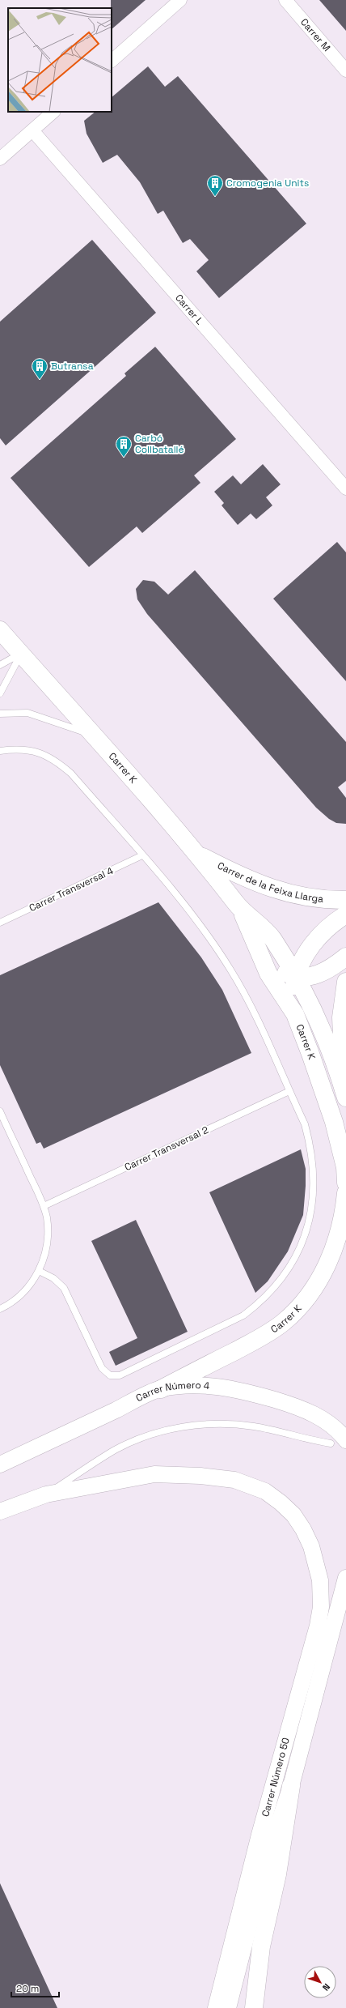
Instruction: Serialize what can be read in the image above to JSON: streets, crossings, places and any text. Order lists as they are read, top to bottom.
{
  "streets": {
    "main road": ["Carrer K", "Carrer de la Feixa Llarga"],
    "street": [
      "Carrer M",
      "Carrer L",
      "Carrer Número 4",
      "Carrer Número 50"
    ],
    "lane": ["Carrer Transversal 4", "Carrer Transversal 2"]
  },
  "crossings": [
    ["Carrer K", "Carrer de la Feixa Llarga"],
    ["Carrer K", "Carrer Número 4"]
  ],
  "places": {
    "building": ["Cromogenia Units", "Butransa", "Carbó Collbatallé"]
  },
  "scale_bar": "20 m",
  "north": "bottom right"
}
